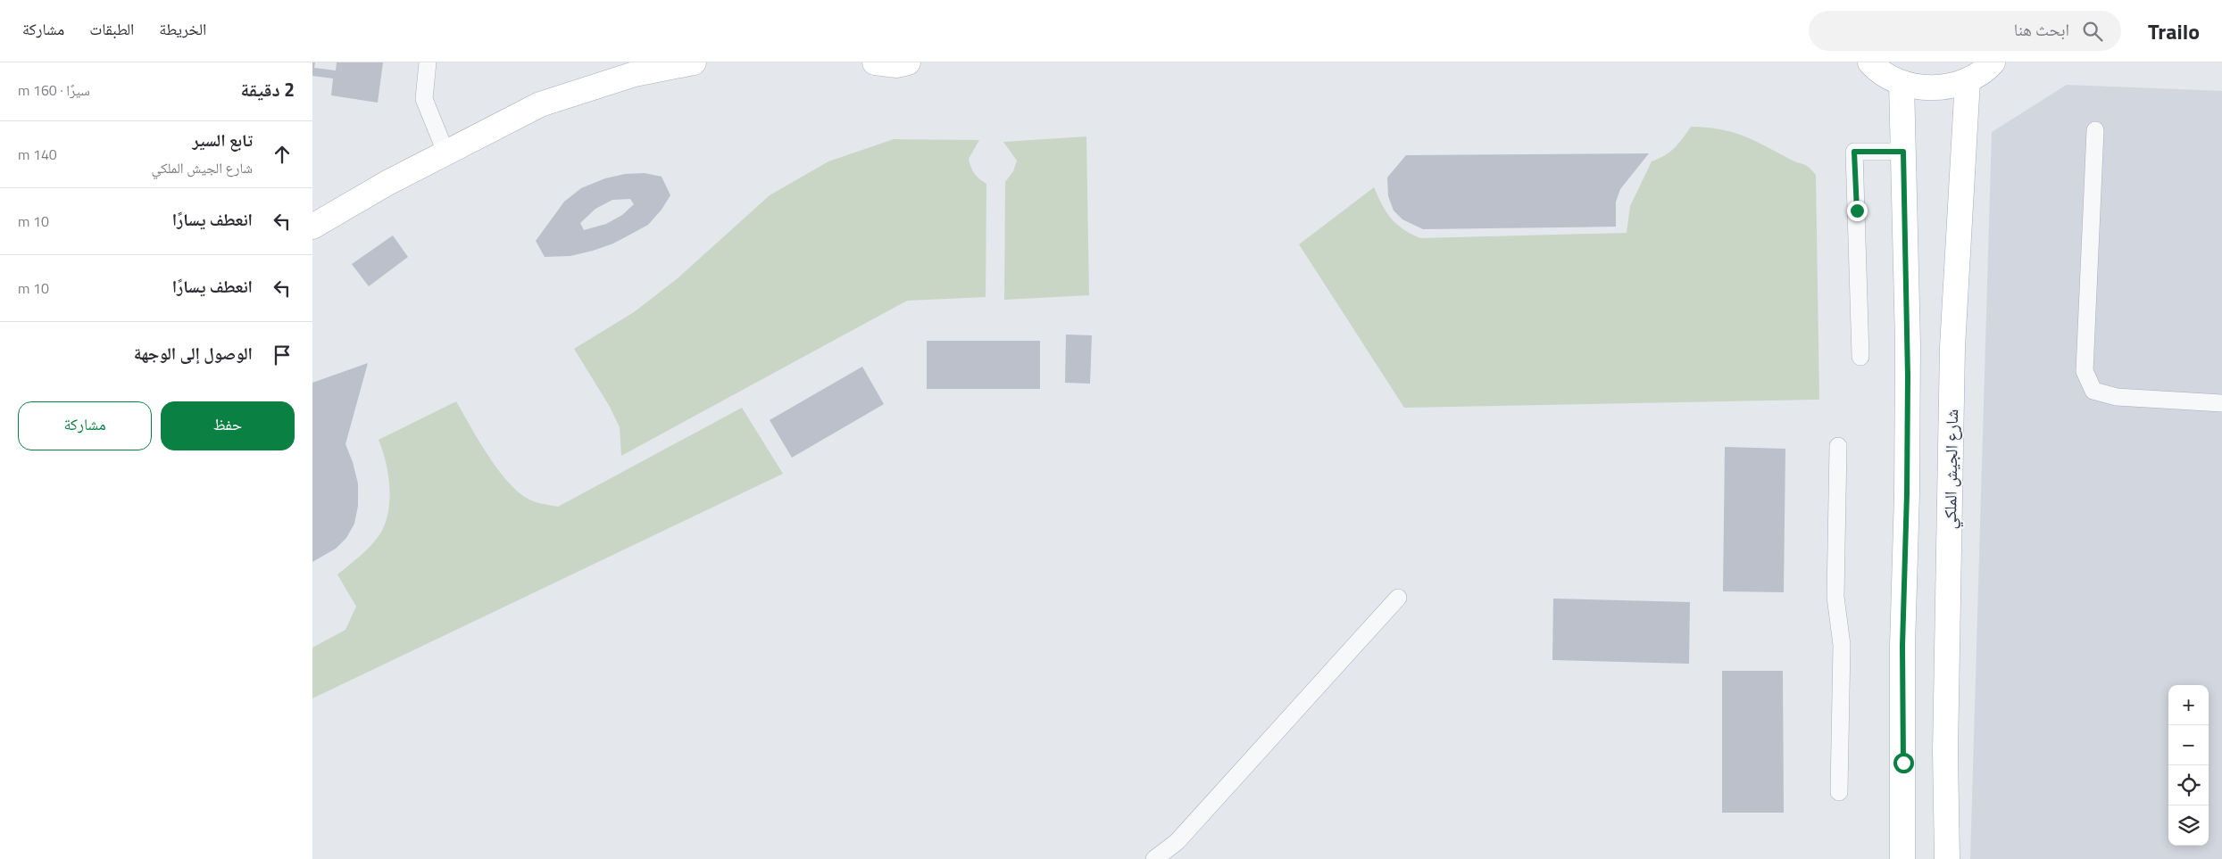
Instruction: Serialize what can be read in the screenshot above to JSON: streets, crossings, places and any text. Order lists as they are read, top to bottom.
{
  "streets": {
    "main road": ["شارع الجيش الملكي"]
  },
  "page": {
    "header": "Trailo",
    "search": "ابحث هنا",
    "nav": ["الخريطة", "الطبقات", "مشاركة"],
    "heading": ["2 دقيقة", "سيرًا · 160 m"],
    "list": [
      ["تابع السير", "شارع الجيش الملكي", "140 m"],
      ["انعطف يسارًا", "10 m"],
      ["انعطف يسارًا", "10 m"],
      "الوصول إلى الوجهة"
    ],
    "buttons": ["حفظ", "مشاركة"],
    "map_buttons": ["+", "−"]
  }
}
